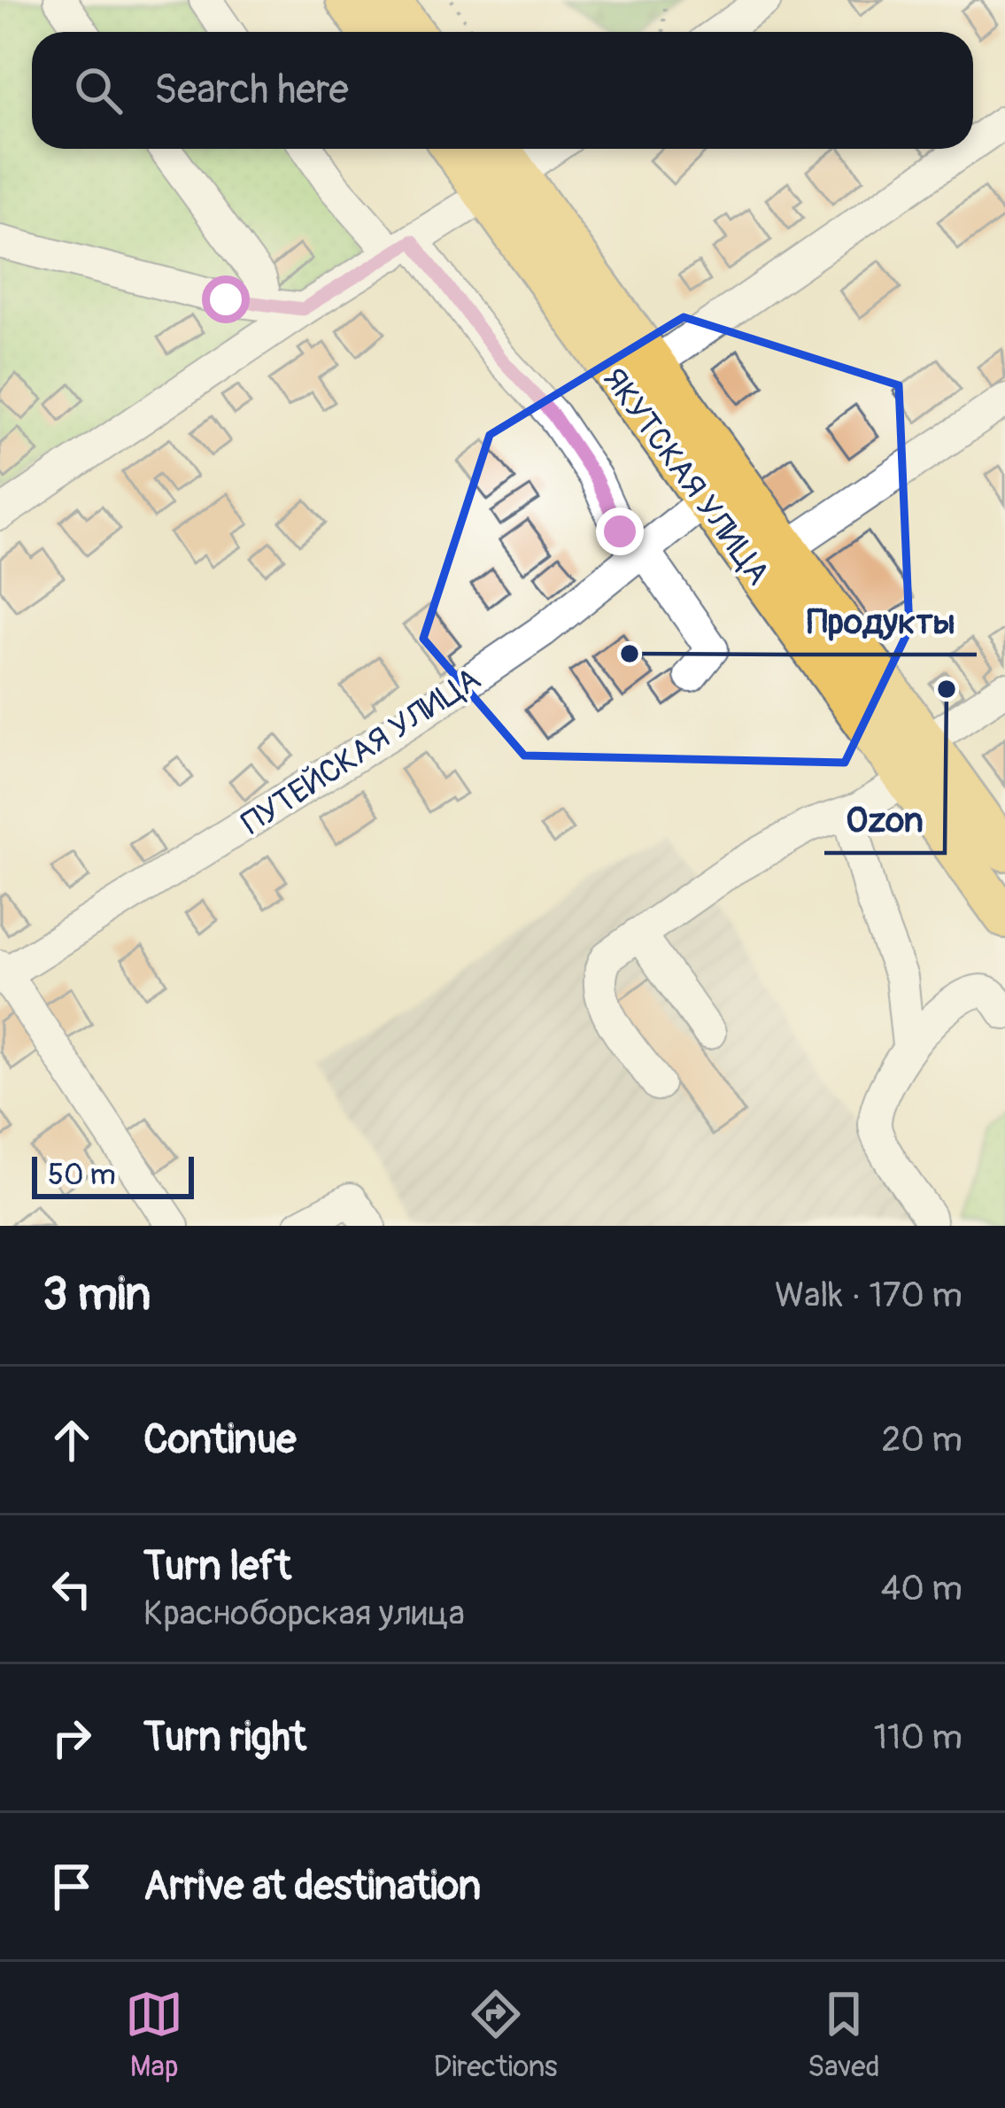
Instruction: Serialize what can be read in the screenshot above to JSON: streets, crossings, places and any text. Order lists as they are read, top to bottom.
{
  "streets": {
    "main road": ["ЯКУТСКАЯ УЛИЦА"],
    "street": ["ПУТЕЙСКАЯ УЛИЦА"]
  },
  "crossings": [
    ["ЯКУТСКАЯ УЛИЦА", "ПУТЕЙСКАЯ УЛИЦА"]
  ],
  "places": ["Продукты", "Ozon"],
  "scale_bar": "50 m",
  "page": {
    "search": "Search here",
    "scale": "50 m",
    "heading": ["3 min", "Walk · 170 m"],
    "list": [
      ["Continue", "20 m"],
      ["Turn left", "Красноборская улица", "40 m"],
      ["Turn right", "110 m"],
      "Arrive at destination"
    ],
    "nav": ["Map", "Directions", "Saved"]
  }
}
